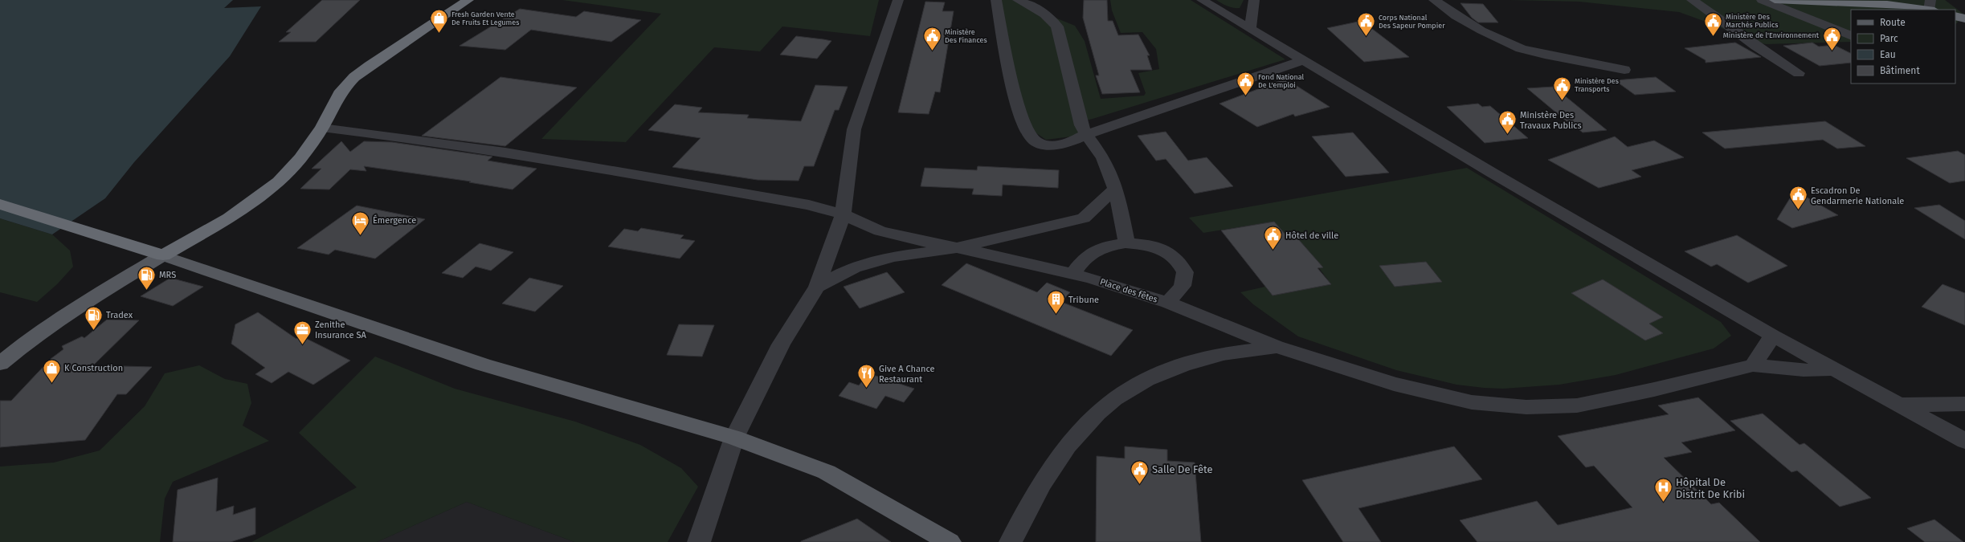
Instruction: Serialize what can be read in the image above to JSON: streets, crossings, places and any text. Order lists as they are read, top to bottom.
{
  "streets": {
    "street": ["Place des fêtes"]
  },
  "places": {
    "shop": ["Fresh Garden Vente De Fruits Et Legumes", "K Construction"],
    "public building": [
      "Ministère Des Marchés Publics",
      "Corps National Des Sapeur Pompier",
      "Ministère de l'Environnement",
      "Ministère Des Finances",
      "Fond National De L'emploi",
      "Ministère Des Transports",
      "Ministère Des Travaux Publics",
      "Escadron De Gendarmerie Nationale",
      "Hôtel de ville",
      "Salle De Fête"
    ],
    "hotel": ["Émergence"],
    "fuel station": ["MRS", "Tradex"],
    "building": ["Tribune"],
    "office": ["Zenithe Insurance SA"],
    "restaurant": ["Give A Chance Restaurant"],
    "hospital": ["Hôpital De Distrit De Kribi"]
  },
  "legend": [
    "Route",
    "Parc",
    "Eau",
    "Bâtiment"
  ]
}
